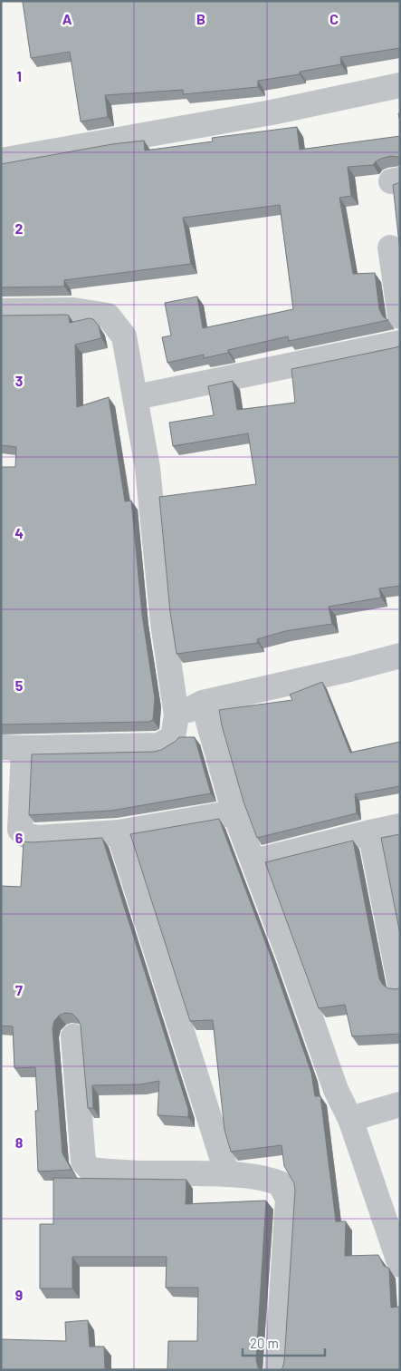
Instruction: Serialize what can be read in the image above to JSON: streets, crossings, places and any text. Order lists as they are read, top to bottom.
{
  "scale_bar": "20 m",
  "grid": {
    "columns": ["A", "B", "C"],
    "rows": [
      "1",
      "2",
      "3",
      "4",
      "5",
      "6",
      "7",
      "8",
      "9"
    ]
  }
}
